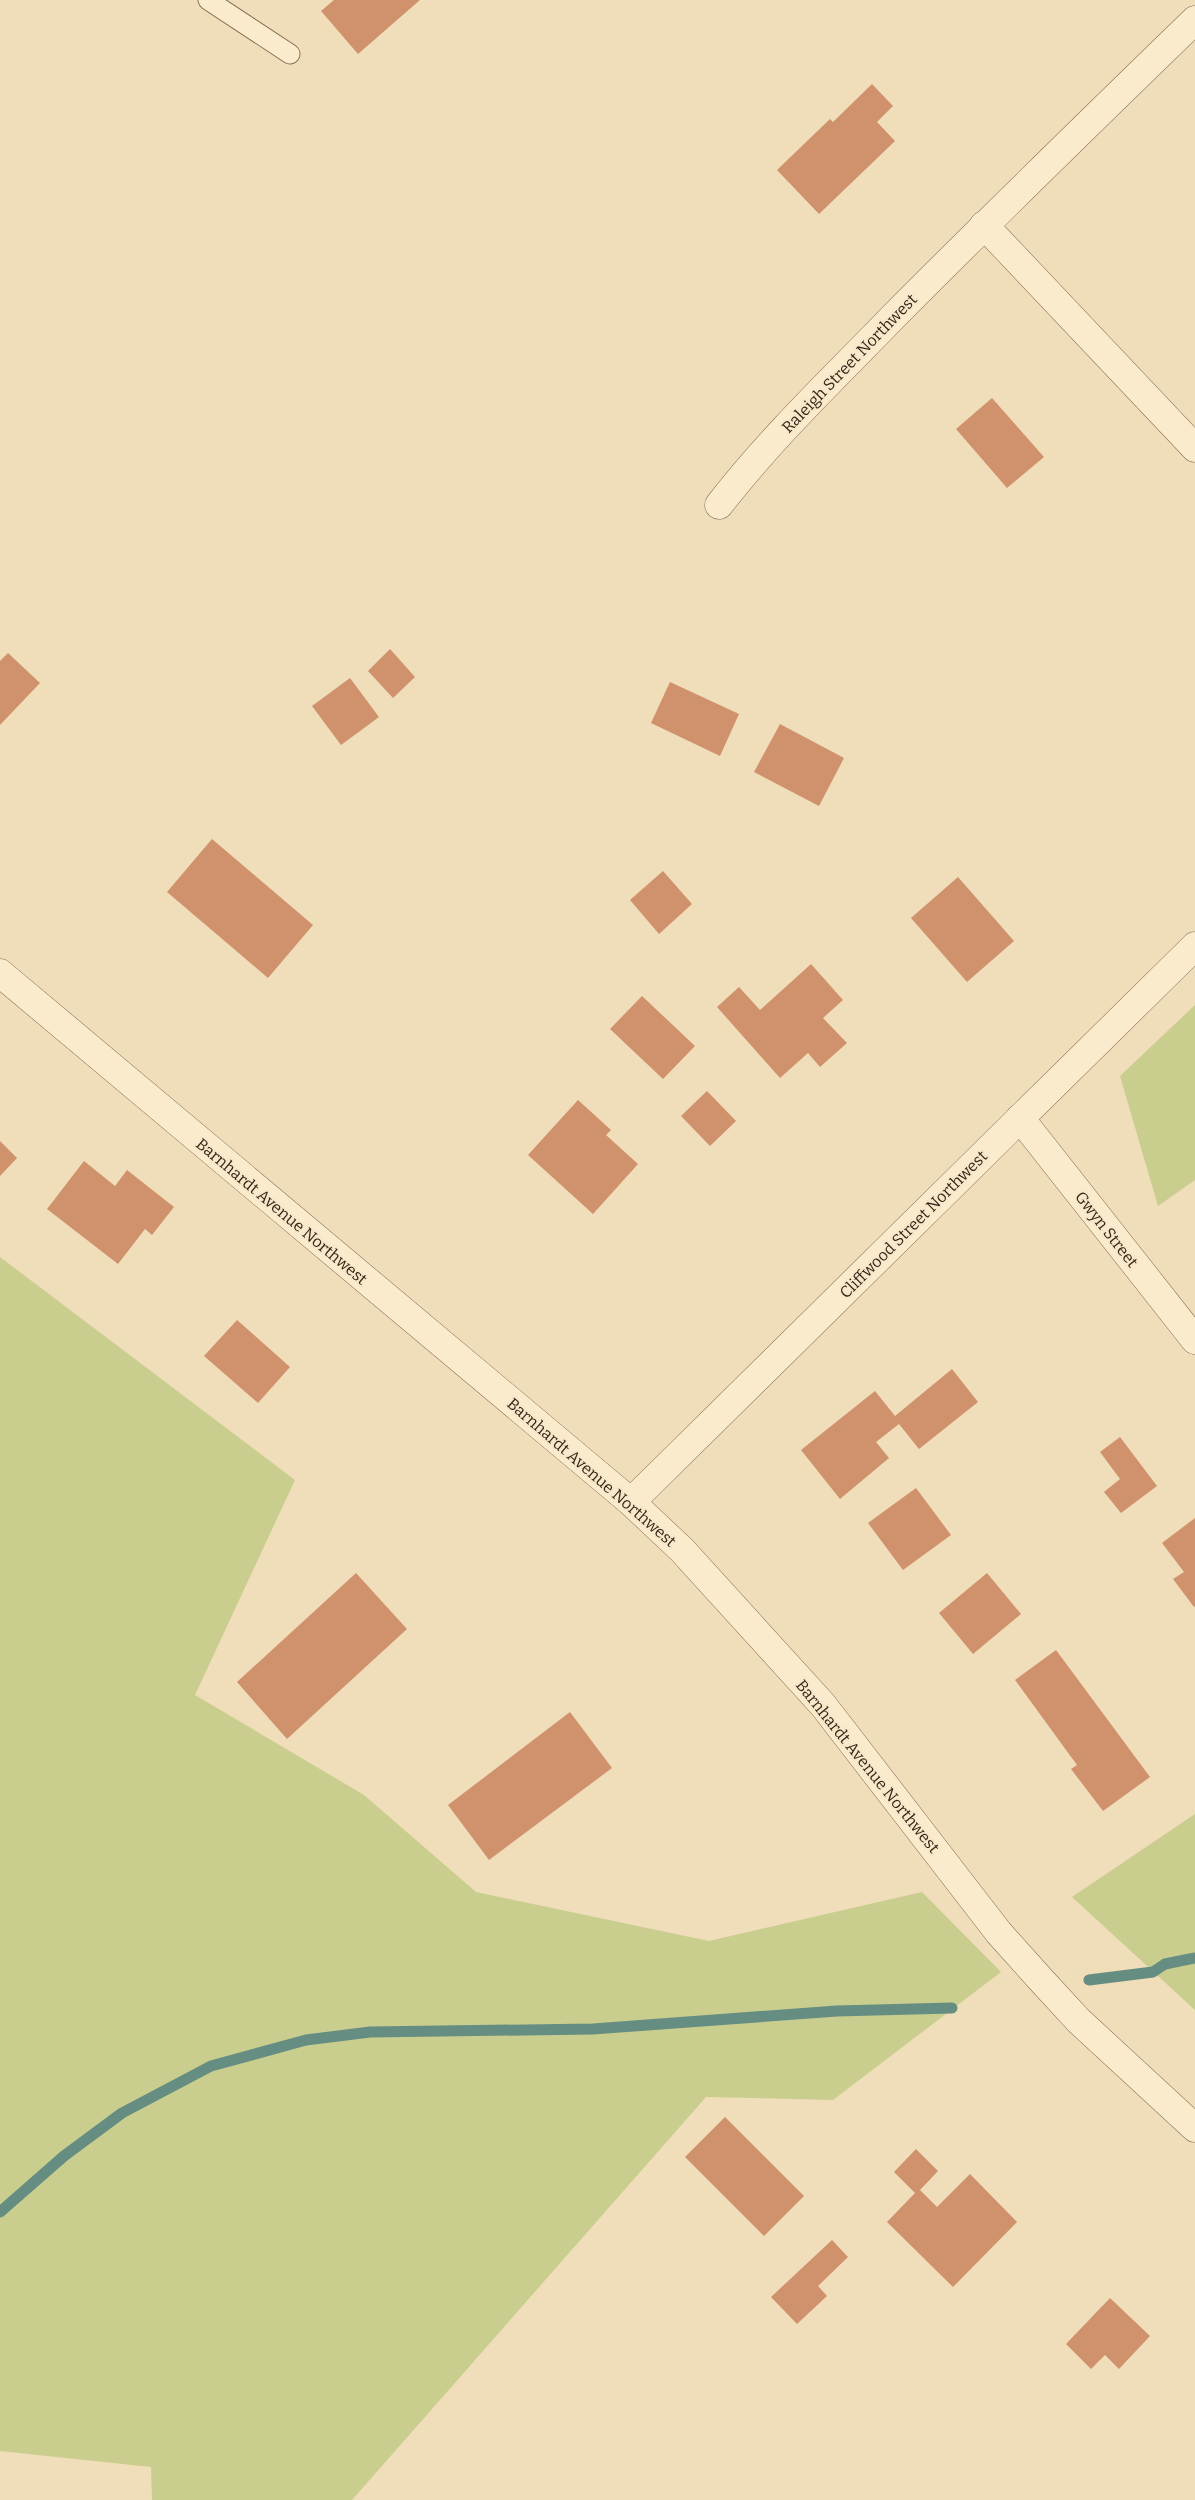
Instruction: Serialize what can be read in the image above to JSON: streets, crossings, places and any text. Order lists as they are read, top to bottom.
{
  "streets": {
    "street": [
      "Raleigh Street Northwest",
      "Barnhardt Avenue Northwest",
      "Cliffwood Street Northwest",
      "Gwyn Street"
    ]
  },
  "crossings": [
    ["Barnhardt Avenue Northwest", "Cliffwood Street Northwest"],
    ["Cliffwood Street Northwest", "Gwyn Street"]
  ]
}
